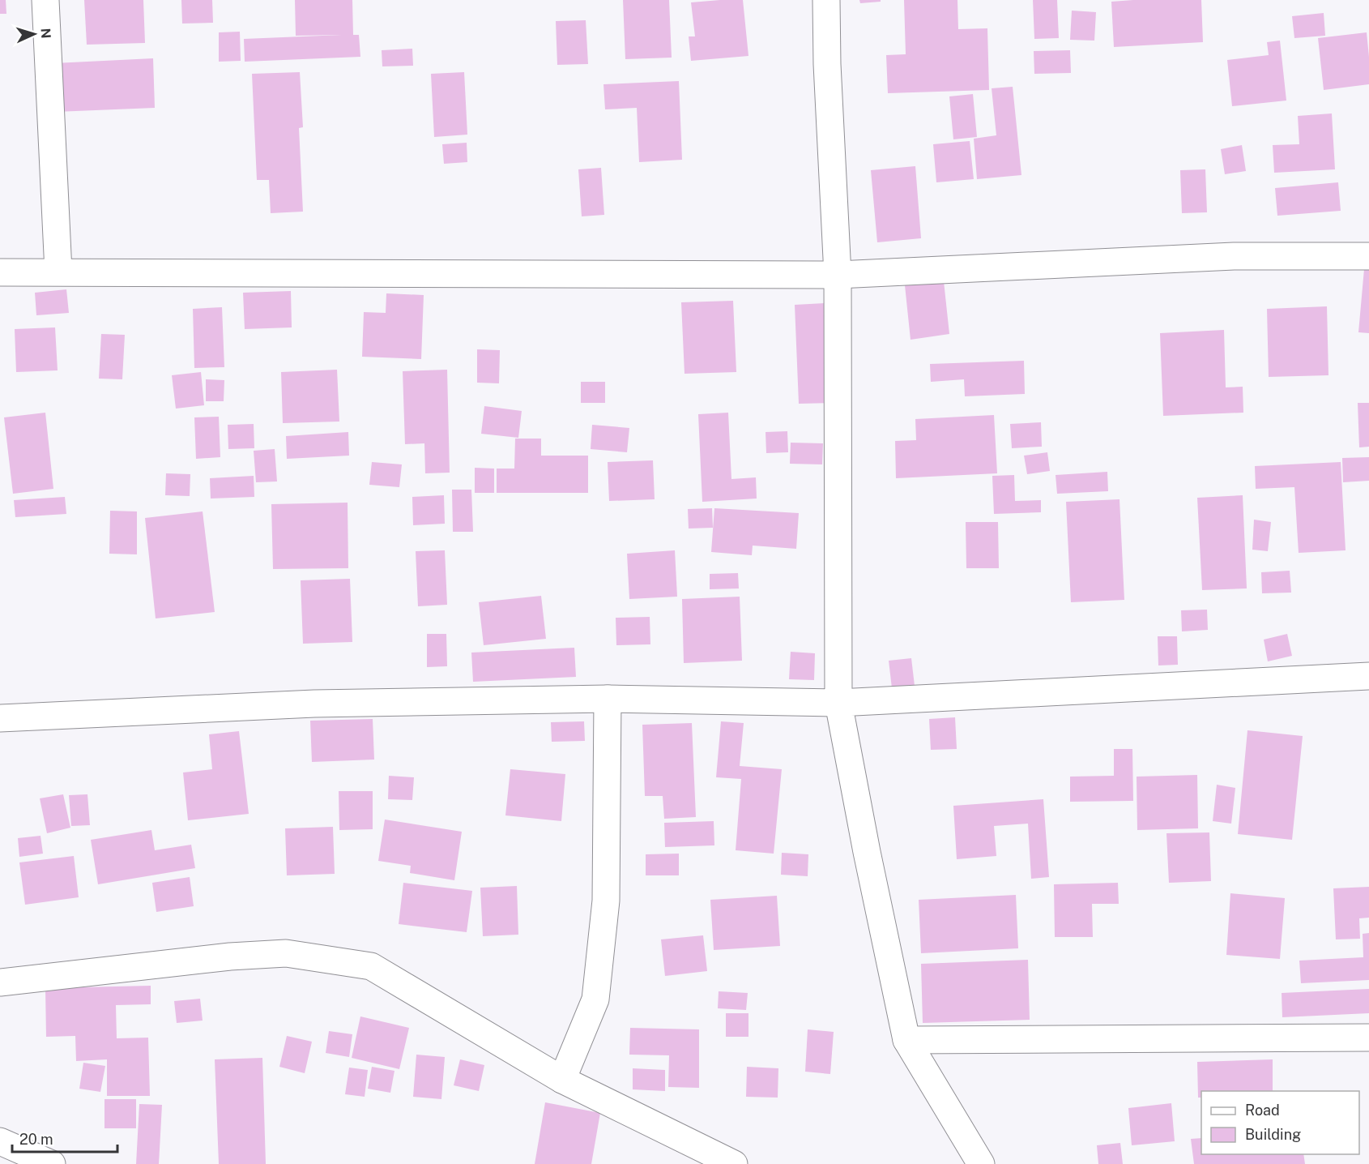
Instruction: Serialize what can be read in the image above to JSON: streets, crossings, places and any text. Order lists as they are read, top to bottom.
{
  "legend": ["Road", "Building"],
  "scale_bar": "20 m",
  "north": "right"
}
